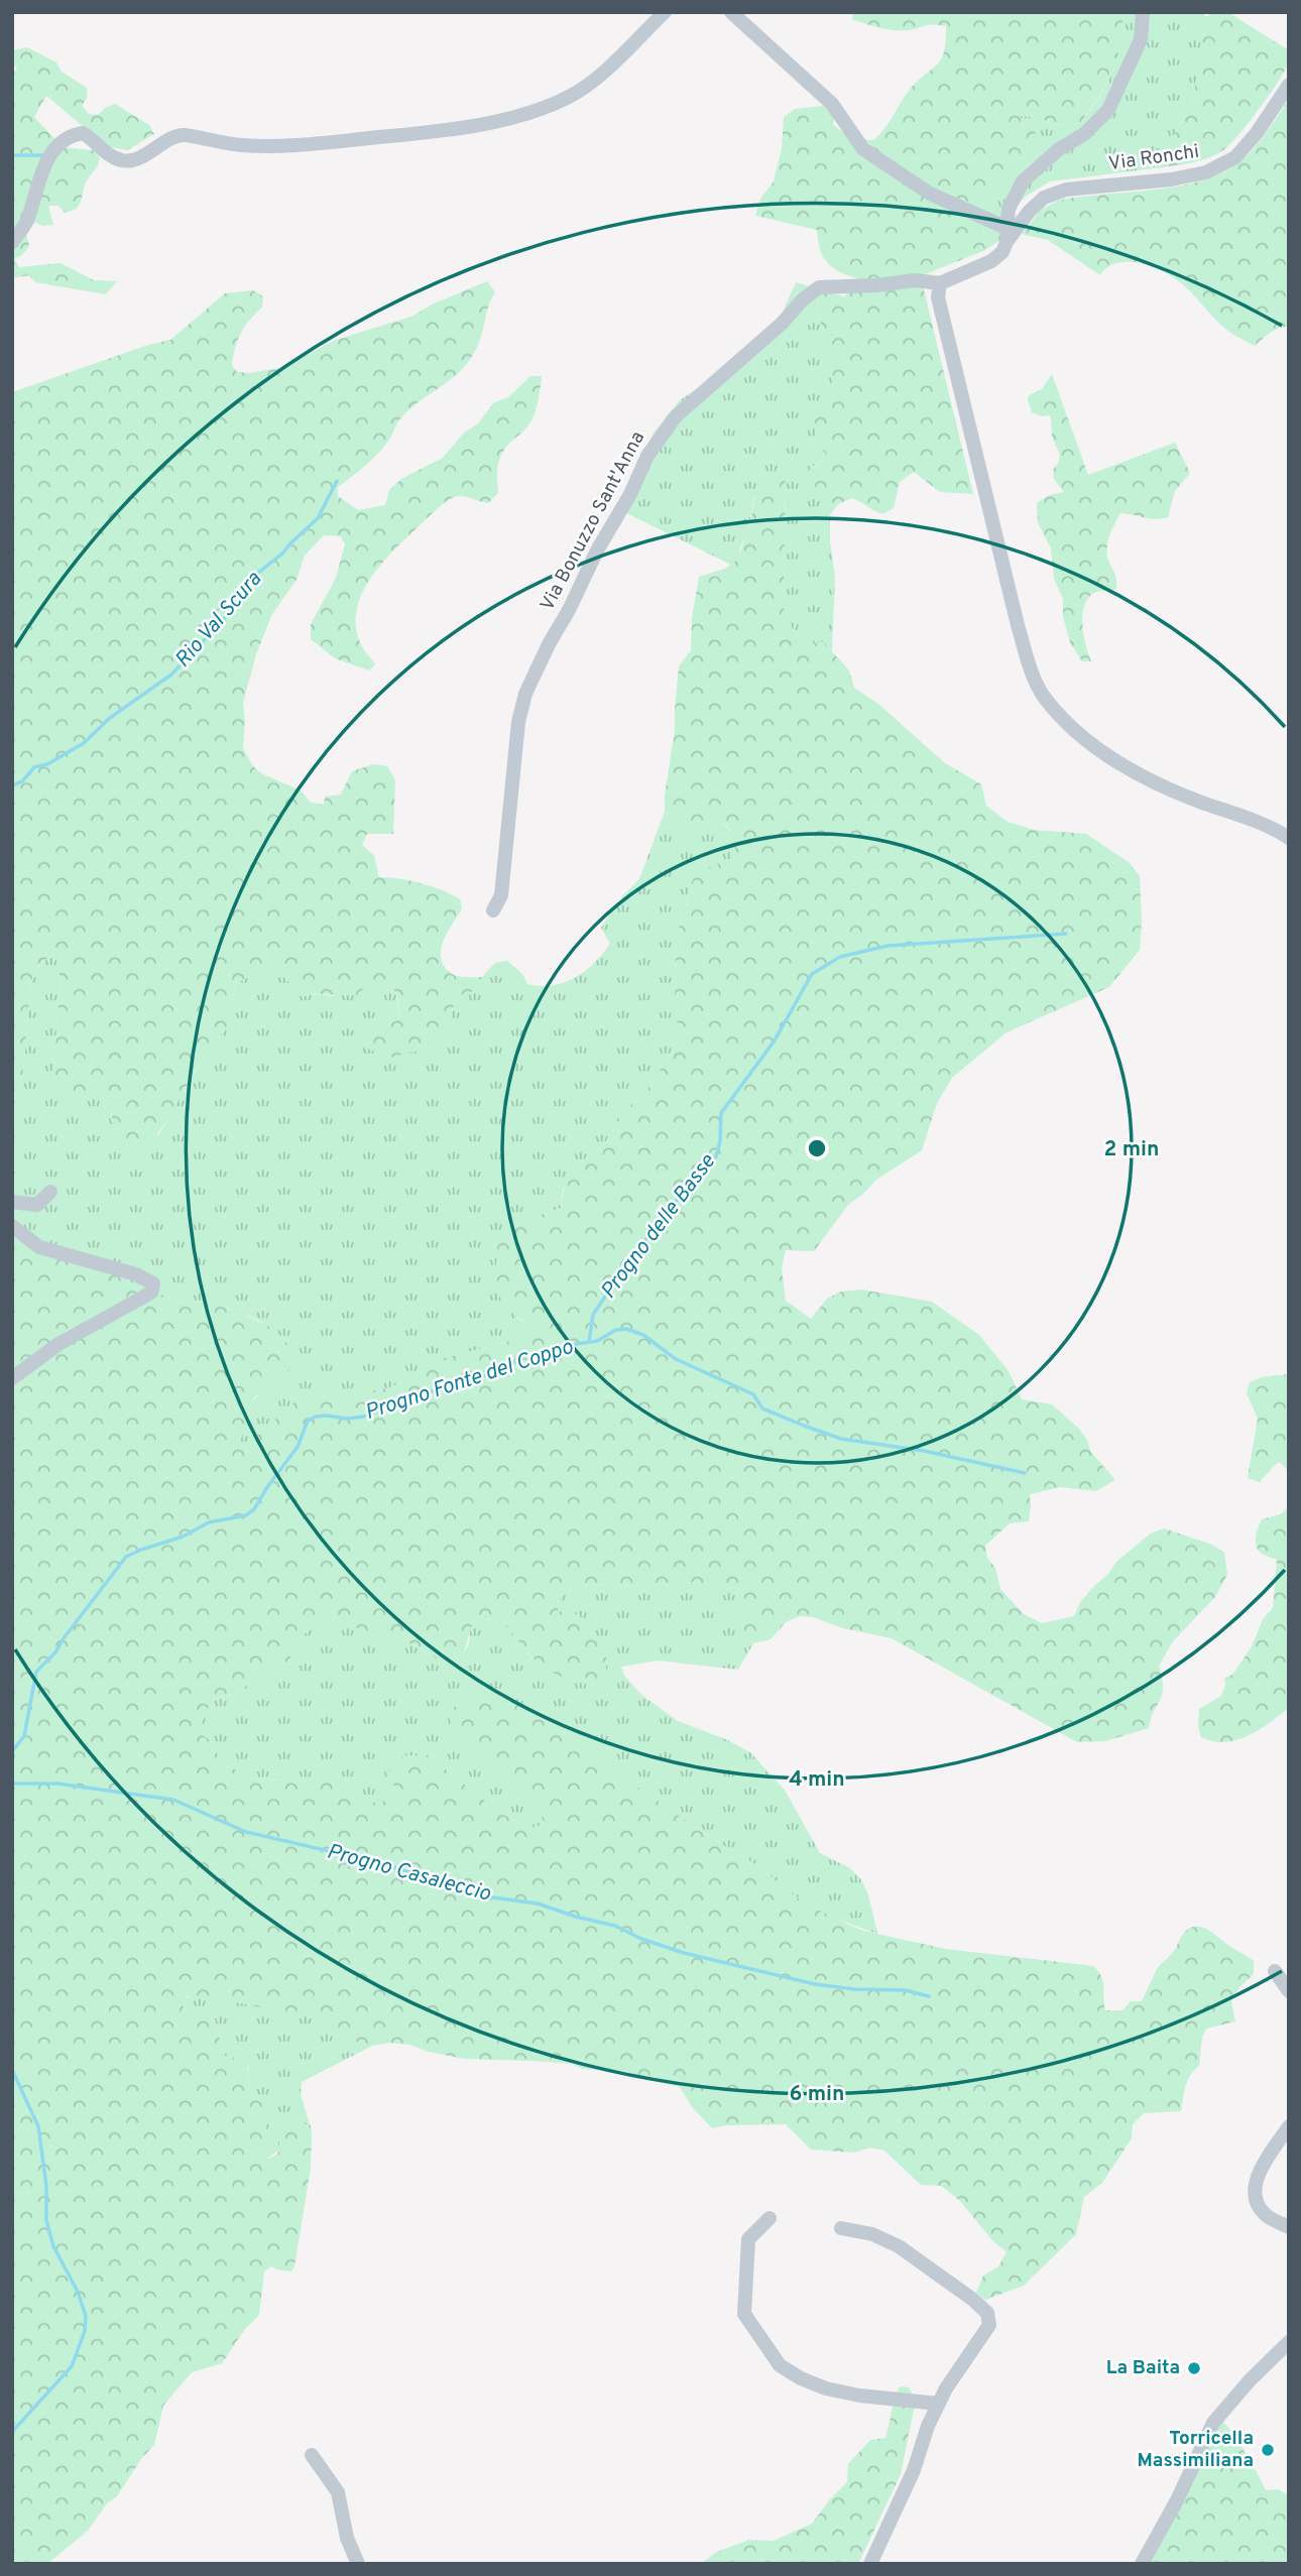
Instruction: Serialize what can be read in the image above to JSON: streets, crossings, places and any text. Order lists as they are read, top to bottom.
{
  "streets": {
    "street": ["Via Ronchi", "Via Bonuzzo Sant'Anna"]
  },
  "crossings": [
    ["Via Ronchi", "Via Bonuzzo Sant'Anna"]
  ],
  "water": [
    "Rio Val Scura",
    "Progno delle Basse",
    "Progno Fonte del Coppo",
    "Progno Casaleccio"
  ],
  "places": ["La Baita", "Torricella Massimiliana"],
  "rings": ["2 min", "4 min", "6 min"]
}
